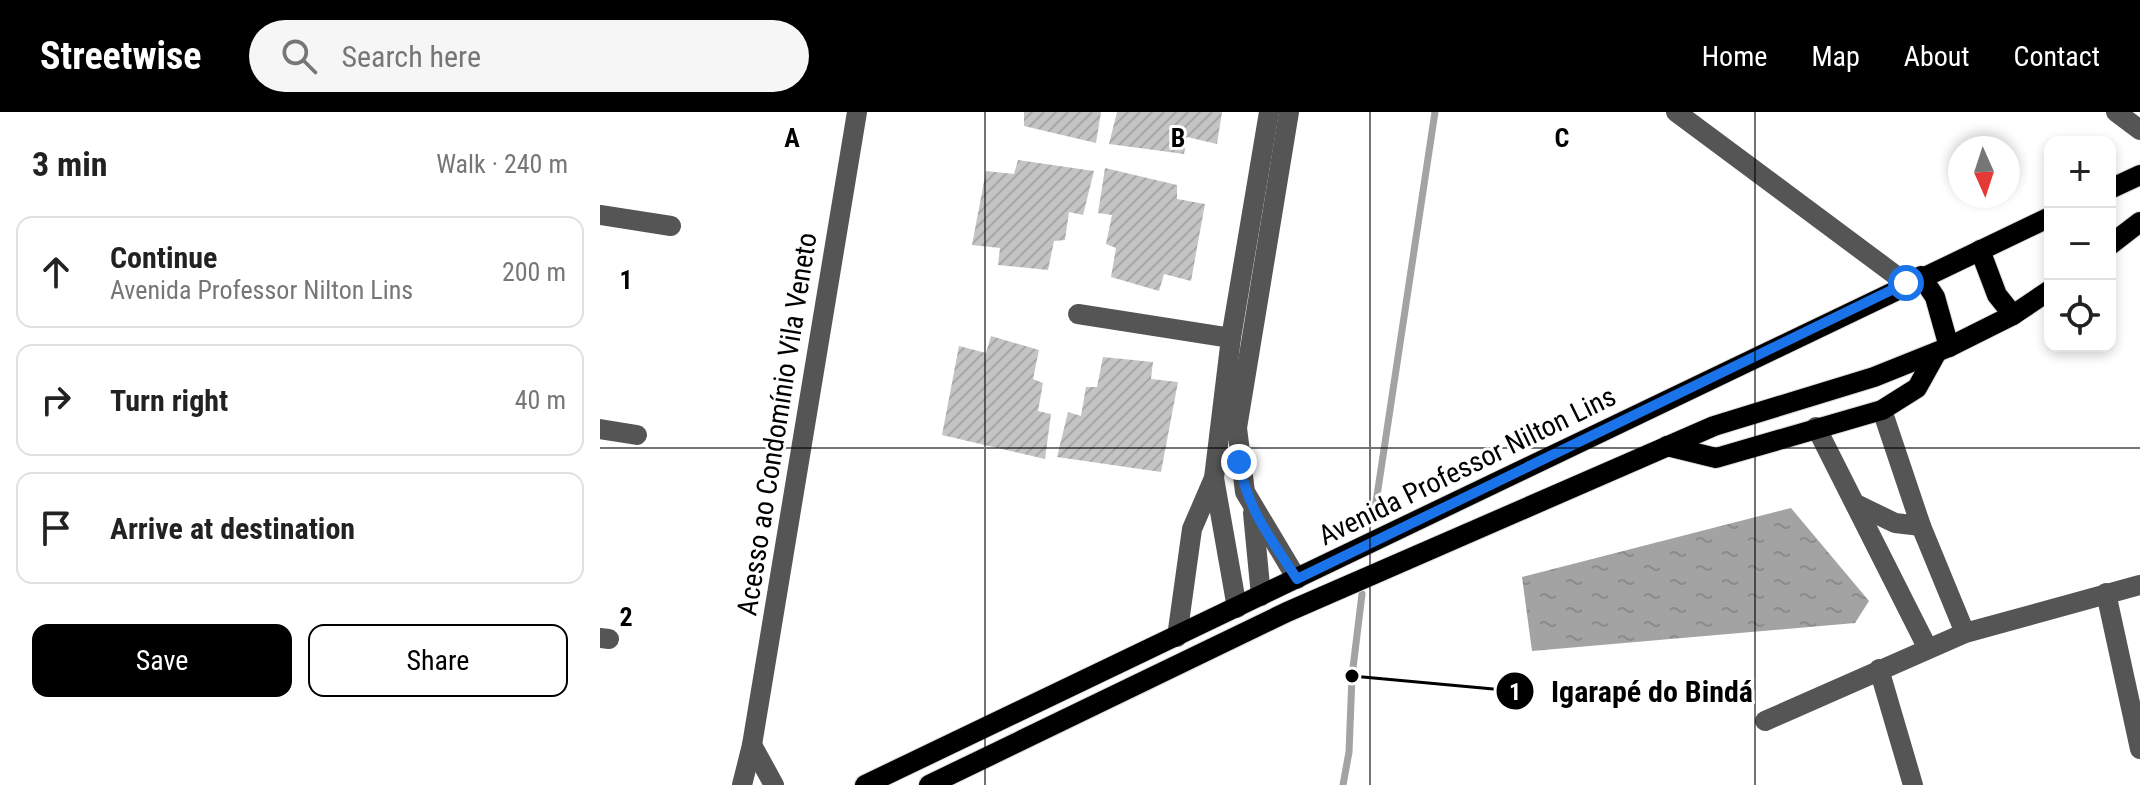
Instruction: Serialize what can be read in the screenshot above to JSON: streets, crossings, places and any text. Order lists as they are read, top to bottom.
{
  "streets": {
    "main road": ["Avenida Professor Nilton Lins"],
    "street": ["Acesso ao Condomínio Vila Veneto"]
  },
  "places": ["Igarapé do Bindá"],
  "north": "bottom",
  "page": {
    "header": "Streetwise",
    "search": "Search here",
    "nav": [
      "Home",
      "Map",
      "About",
      "Contact"
    ],
    "heading": ["3 min", "Walk · 240 m"],
    "map_buttons": ["+", "−"],
    "list": [
      ["Continue", "Avenida Professor Nilton Lins", "200 m"],
      ["Turn right", "40 m"],
      "Arrive at destination"
    ],
    "buttons": ["Save", "Share"]
  },
  "grid": {
    "columns": ["A", "B", "C"],
    "rows": ["1", "2"]
  }
}
